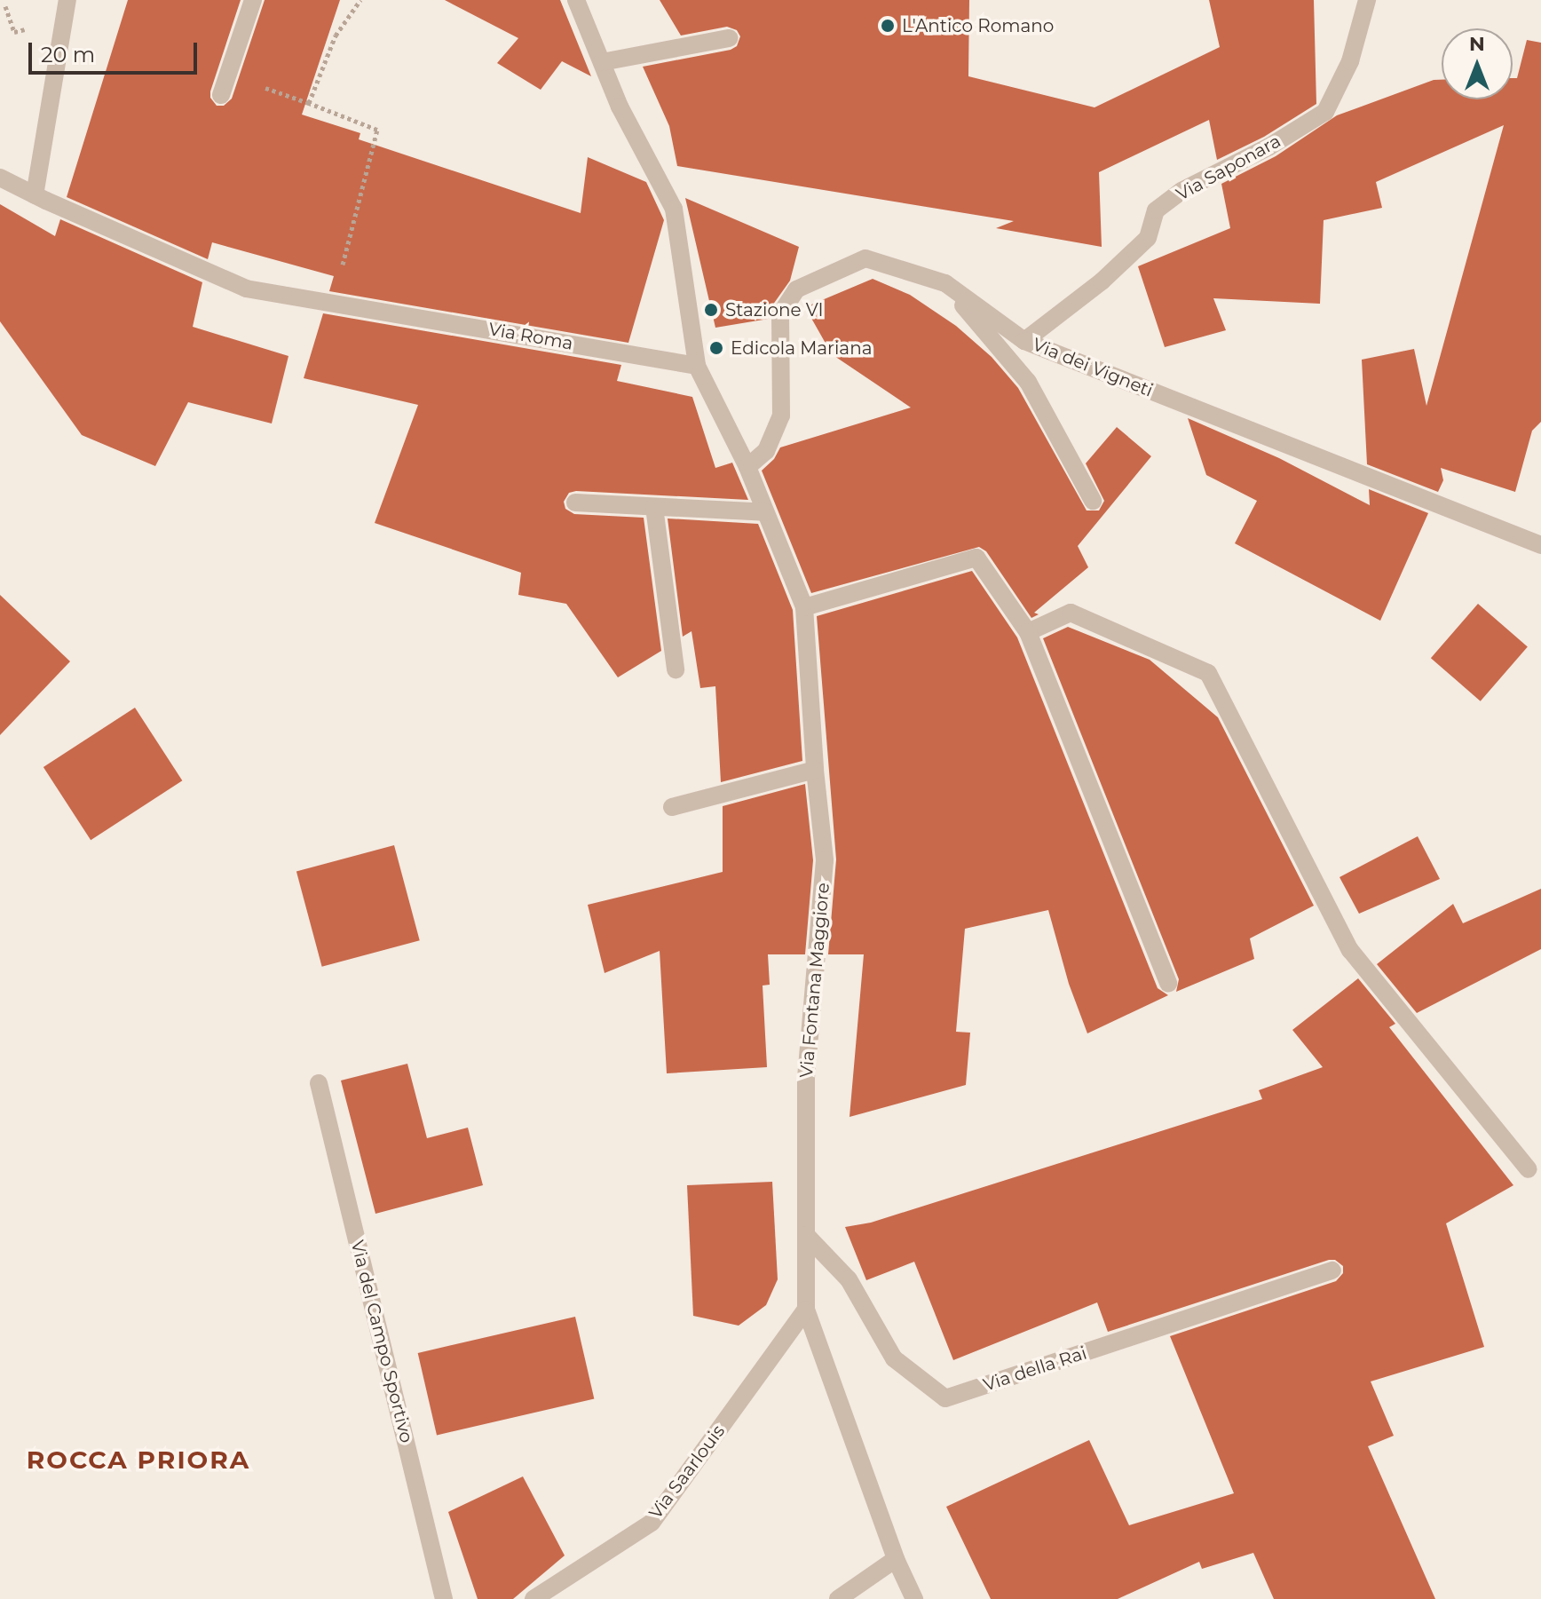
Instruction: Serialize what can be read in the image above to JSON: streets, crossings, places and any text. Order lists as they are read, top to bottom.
{
  "streets": {
    "street": [
      "Via Saponara",
      "Via Roma",
      "Via dei Vigneti",
      "Via Fontana Maggiore",
      "Via del Campo Sportivo",
      "Via della Rai",
      "Via Saarlouis"
    ]
  },
  "crossings": [
    ["Via Saponara", "Via dei Vigneti"],
    ["Via Roma", "Via Fontana Maggiore"],
    ["Via dei Vigneti", "Via Fontana Maggiore"],
    ["Via Fontana Maggiore", "Via della Rai"],
    ["Via Fontana Maggiore", "Via Saarlouis"]
  ],
  "districts": ["ROCCA PRIORA"],
  "places": ["L'Antico Romano", "Stazione VI", "Edicola Mariana"],
  "scale_bar": "20 m",
  "north": "top"
}
